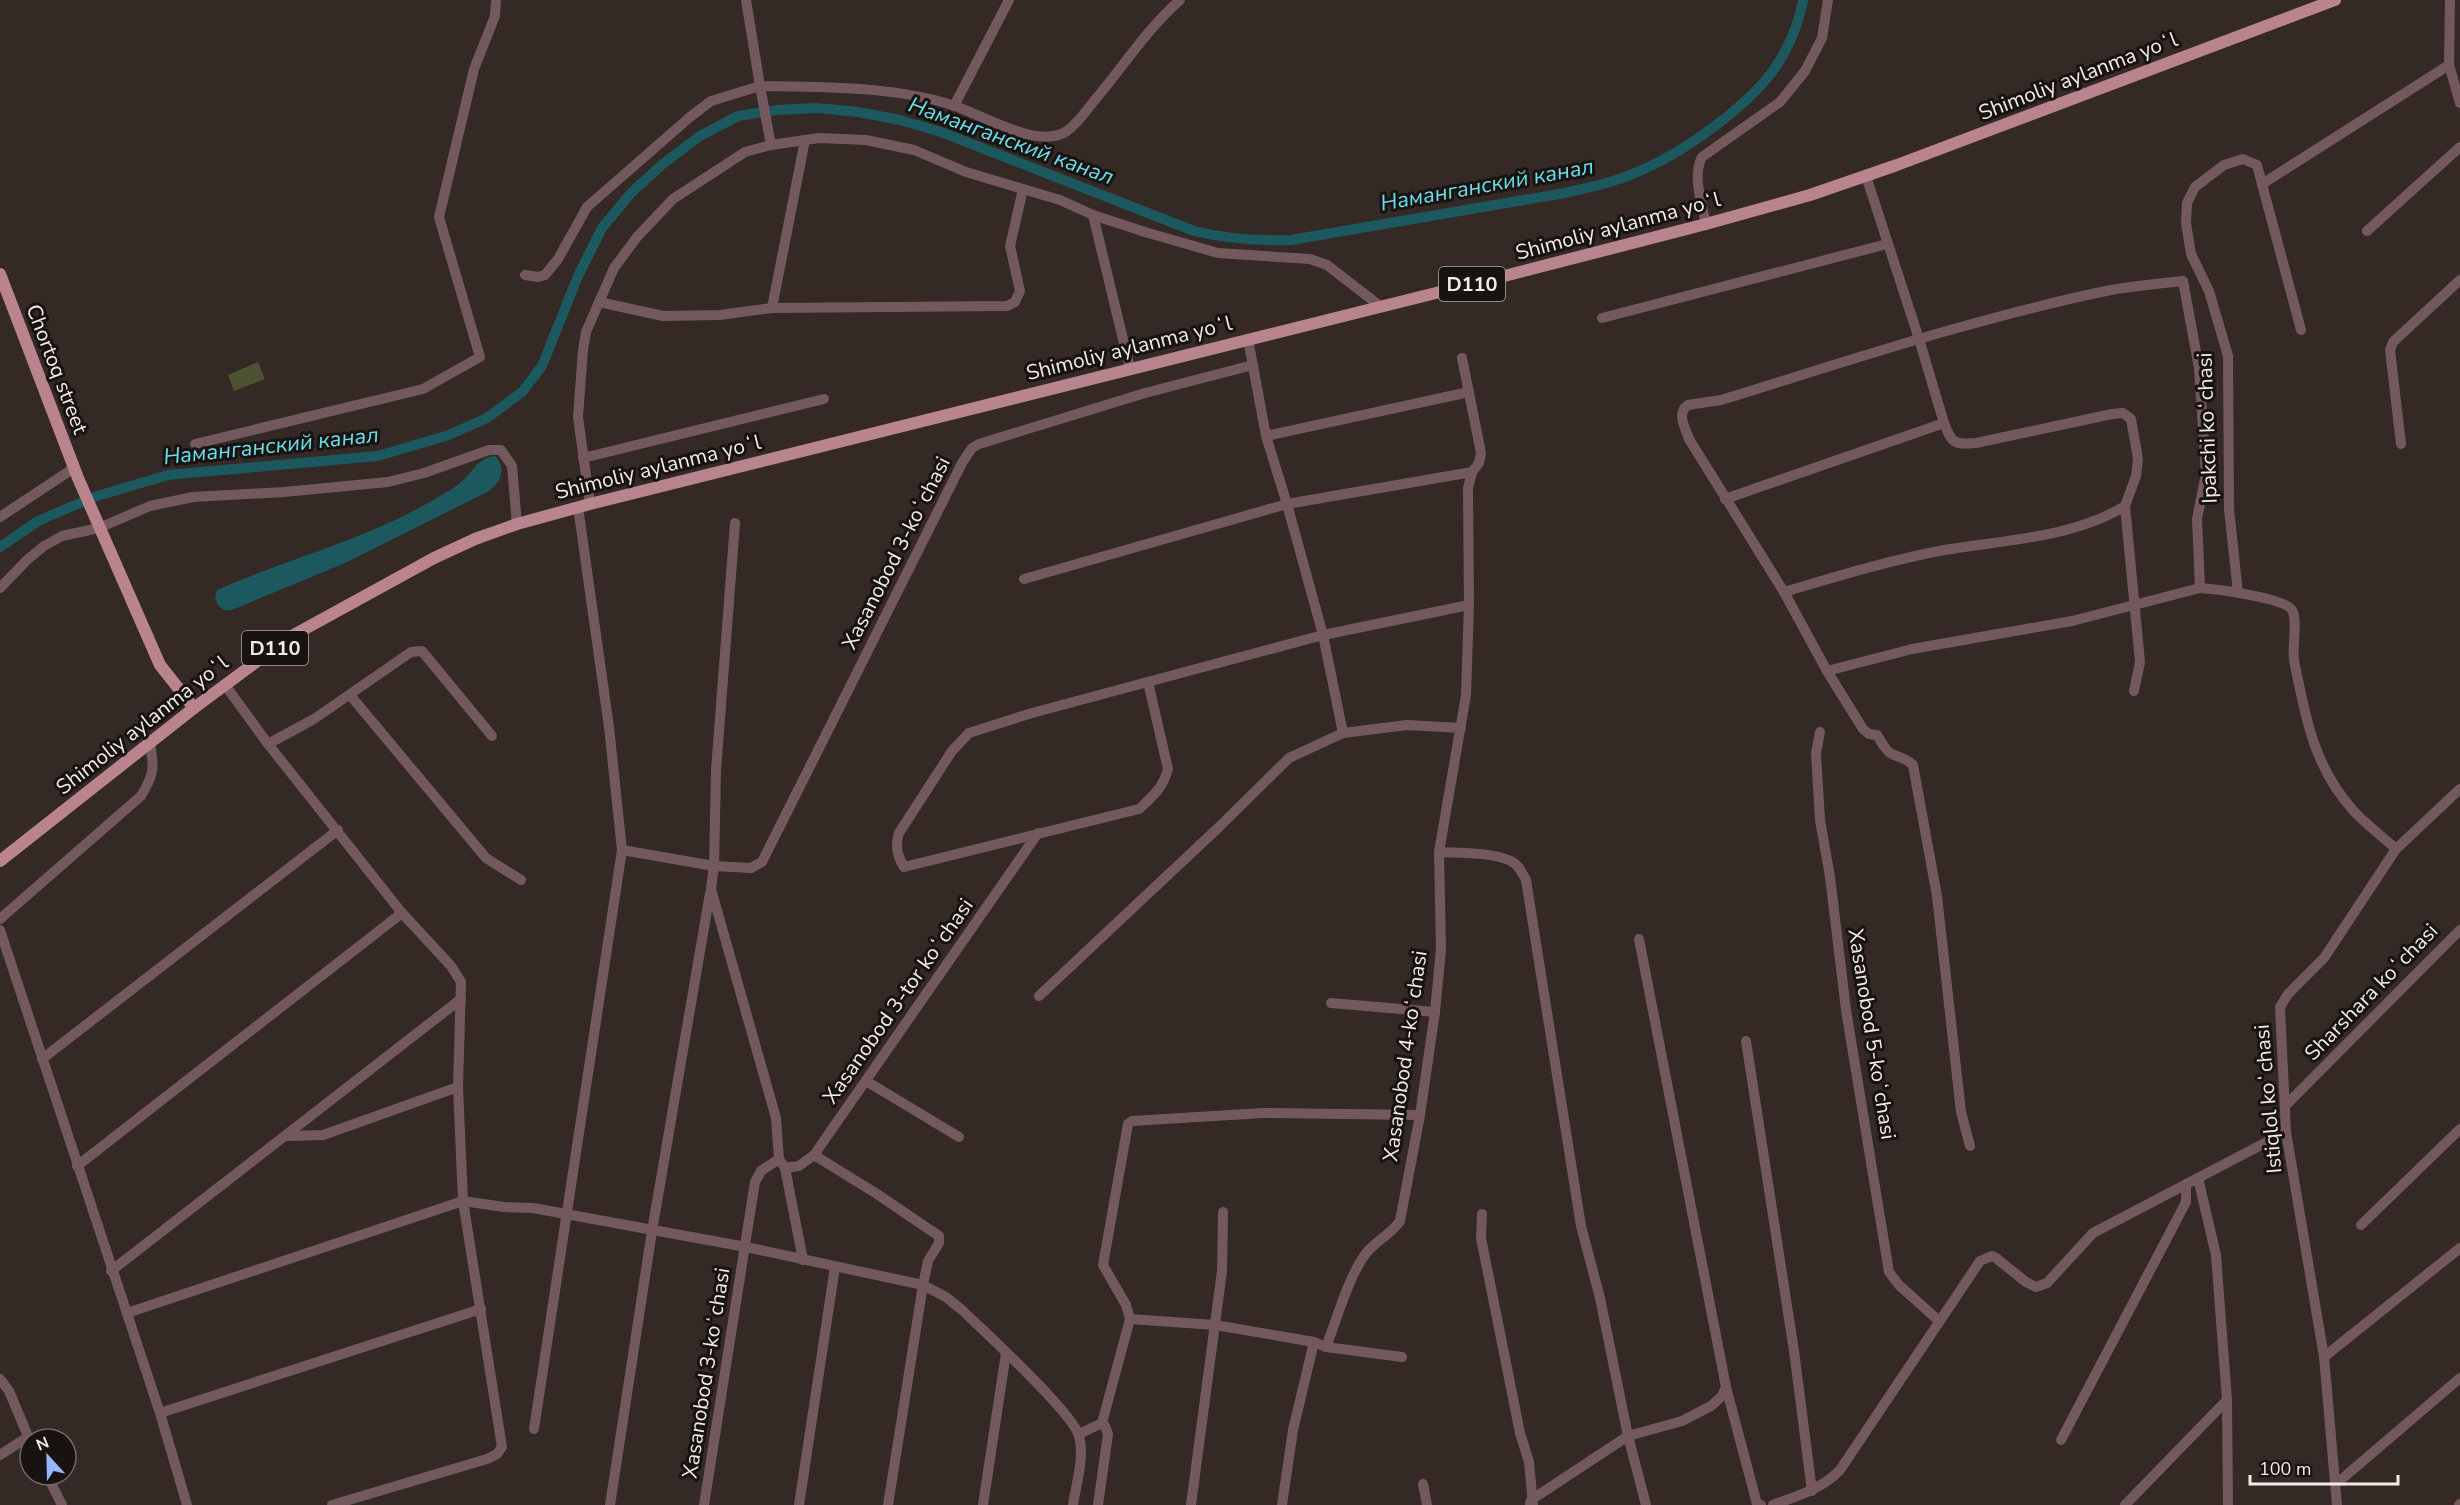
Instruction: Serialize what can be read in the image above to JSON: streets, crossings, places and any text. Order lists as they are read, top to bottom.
{
  "streets": {
    "main road": ["Shimoliy aylanma yoʻl", "D110", "Chortoq street"],
    "street": [
      "Ipakchi koʻchasi",
      "Xasanobod 3-koʻchasi",
      "Sharshara koʻchasi",
      "Xasanobod 3-tor koʻchasi",
      "Xasanobod 5-koʻchasi",
      "Xasanobod 4-koʻchasi",
      "Istiqlol koʻchasi"
    ]
  },
  "crossings": [
    ["Shimoliy aylanma yoʻl", "Chortoq street"],
    ["Xasanobod 3-koʻchasi", "Xasanobod 3-tor koʻchasi"],
    ["Sharshara koʻchasi", "Istiqlol koʻchasi"]
  ],
  "water": ["Наманганский канал"],
  "scale_bar": "100 m",
  "north": "top"
}
